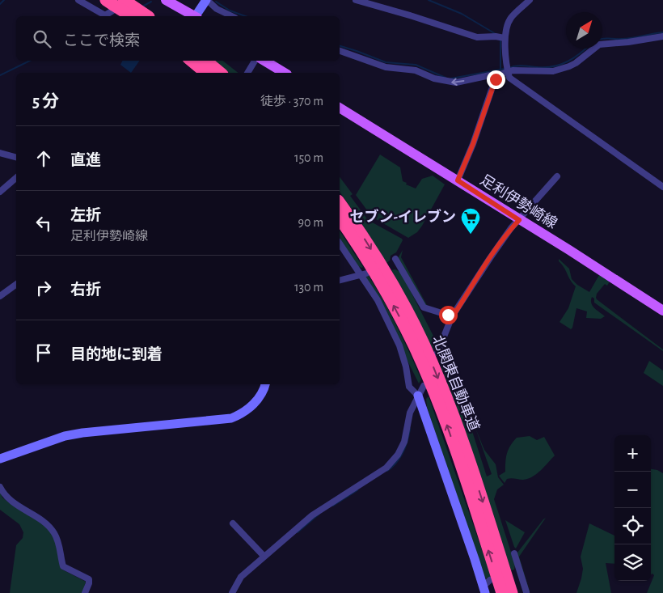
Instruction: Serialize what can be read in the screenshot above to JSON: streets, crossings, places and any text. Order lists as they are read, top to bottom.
{
  "streets": {
    "highway": ["北関東自動車道"],
    "main road": ["足利伊勢崎線"]
  },
  "places": {
    "supermarket": ["セブン-イレブン"]
  },
  "north": "top right",
  "page": {
    "search": "ここで検索",
    "heading": ["5 分", "徒歩 · 370 m"],
    "list": [
      ["直進", "150 m"],
      ["左折", "足利伊勢崎線", "90 m"],
      ["右折", "130 m"],
      "目的地に到着"
    ],
    "map_buttons": ["+", "−"]
  }
}
